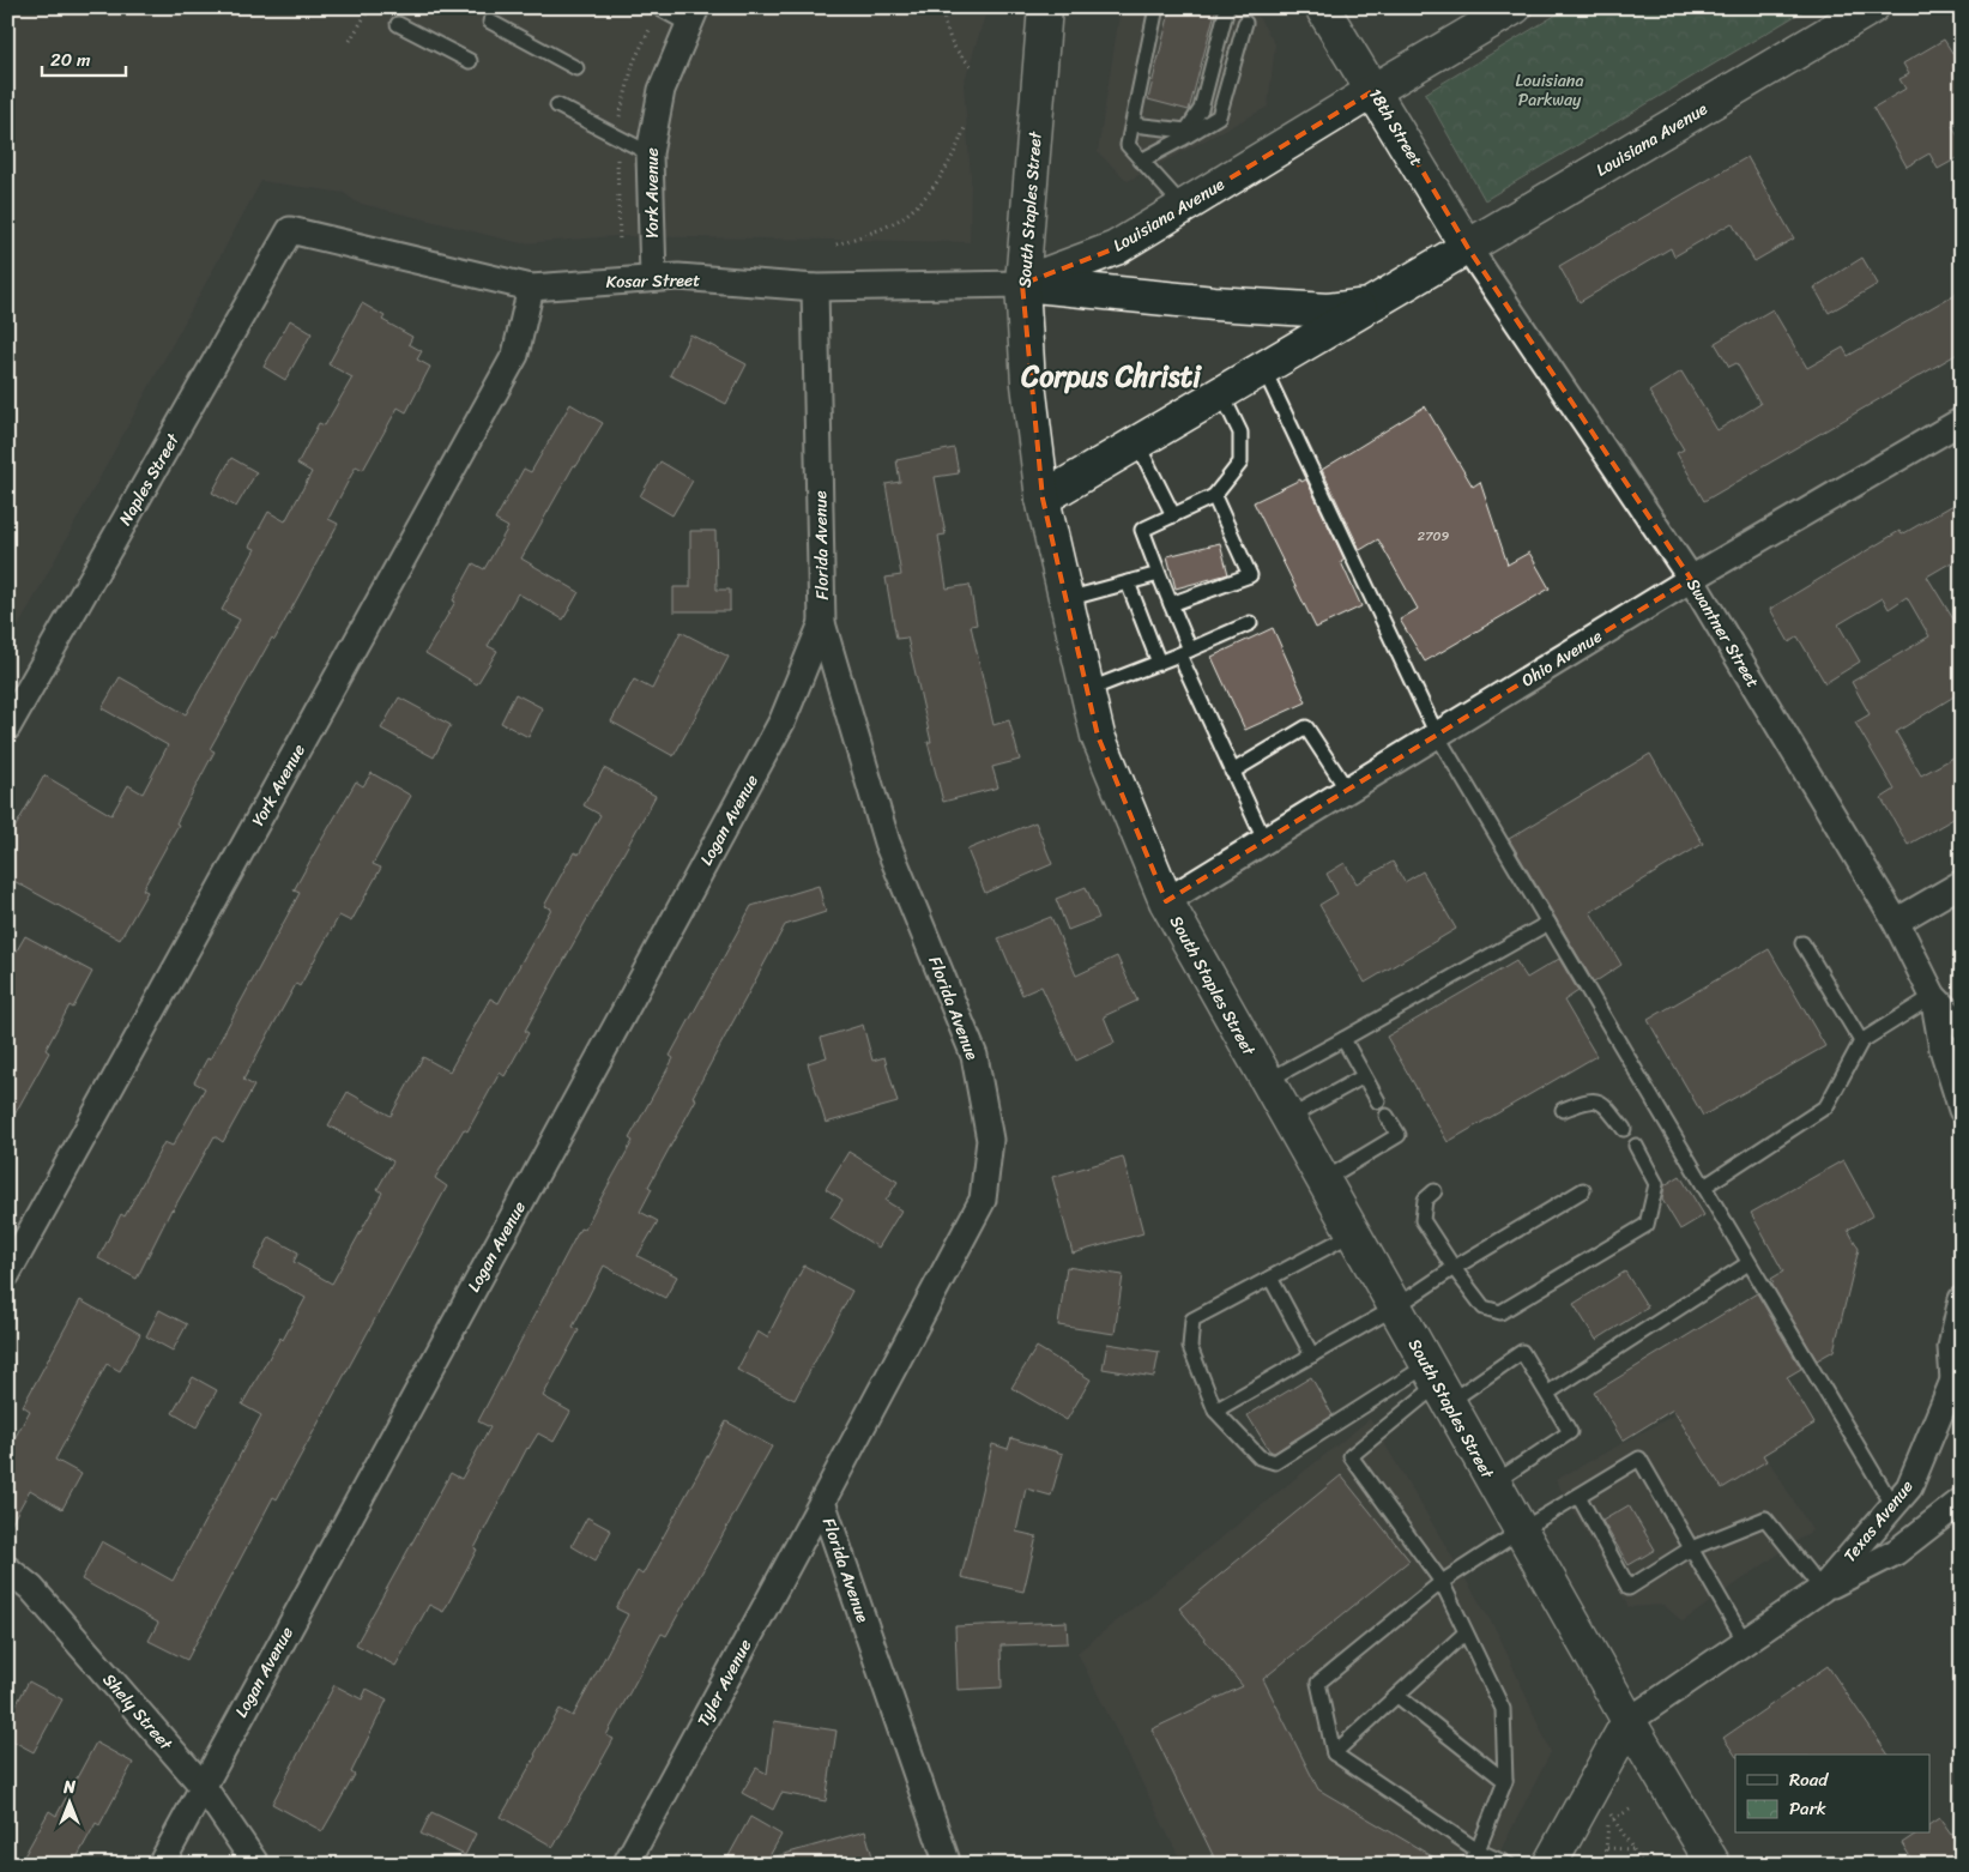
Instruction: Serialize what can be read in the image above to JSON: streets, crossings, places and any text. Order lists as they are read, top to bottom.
{
  "streets": {
    "main road": ["18th Street", "Louisiana Avenue", "South Staples Street"],
    "street": [
      "York Avenue",
      "Kosar Street",
      "Naples Street",
      "Florida Avenue",
      "Swantner Street",
      "Ohio Avenue",
      "Logan Avenue",
      "Texas Avenue",
      "Tyler Avenue",
      "Shely Street"
    ]
  },
  "crossings": [
    ["18th Street", "Louisiana Avenue"],
    ["18th Street", "Swantner Street"],
    ["Louisiana Avenue", "South Staples Street"],
    ["Louisiana Avenue", "Kosar Street"],
    ["Louisiana Avenue", "Swantner Street"],
    ["York Avenue", "Kosar Street"],
    ["South Staples Street", "Kosar Street"],
    ["South Staples Street", "Ohio Avenue"],
    ["South Staples Street", "Texas Avenue"],
    ["Kosar Street", "Naples Street"],
    ["Kosar Street", "Florida Avenue"],
    ["Florida Avenue", "Logan Avenue"],
    ["Florida Avenue", "Tyler Avenue"],
    ["Swantner Street", "Ohio Avenue"],
    ["Logan Avenue", "Shely Street"]
  ],
  "districts": ["Corpus Christi"],
  "parks": ["Louisiana Parkway"],
  "house_numbers": ["2709"],
  "legend": ["Road", "Park"],
  "scale_bar": "20 m",
  "north": "top"
}
